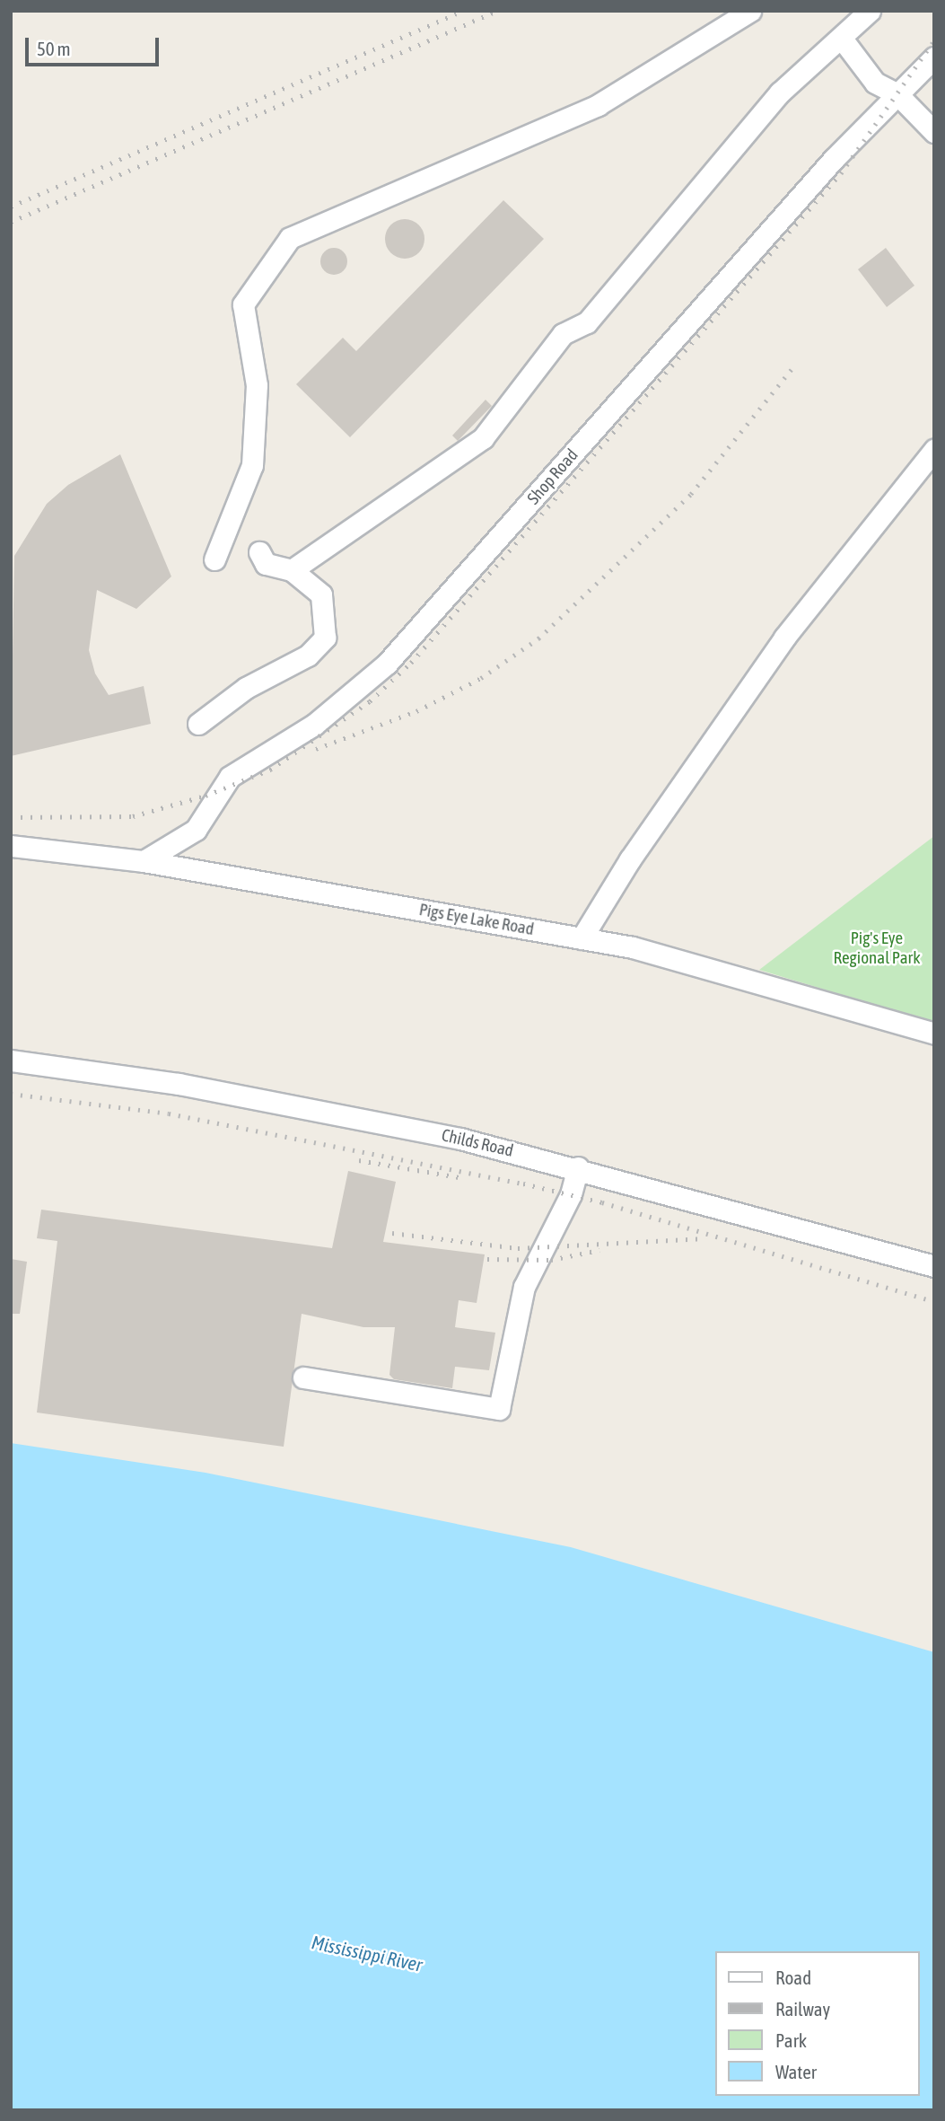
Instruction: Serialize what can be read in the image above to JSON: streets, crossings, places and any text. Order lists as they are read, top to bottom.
{
  "streets": {
    "street": ["Shop Road", "Pigs Eye Lake Road", "Childs Road"]
  },
  "crossings": [
    ["Shop Road", "Pigs Eye Lake Road"]
  ],
  "water": ["Mississippi River"],
  "parks": ["Pig's Eye Regional Park"],
  "legend": [
    "Road",
    "Railway",
    "Park",
    "Water"
  ],
  "scale_bar": "50 m"
}
